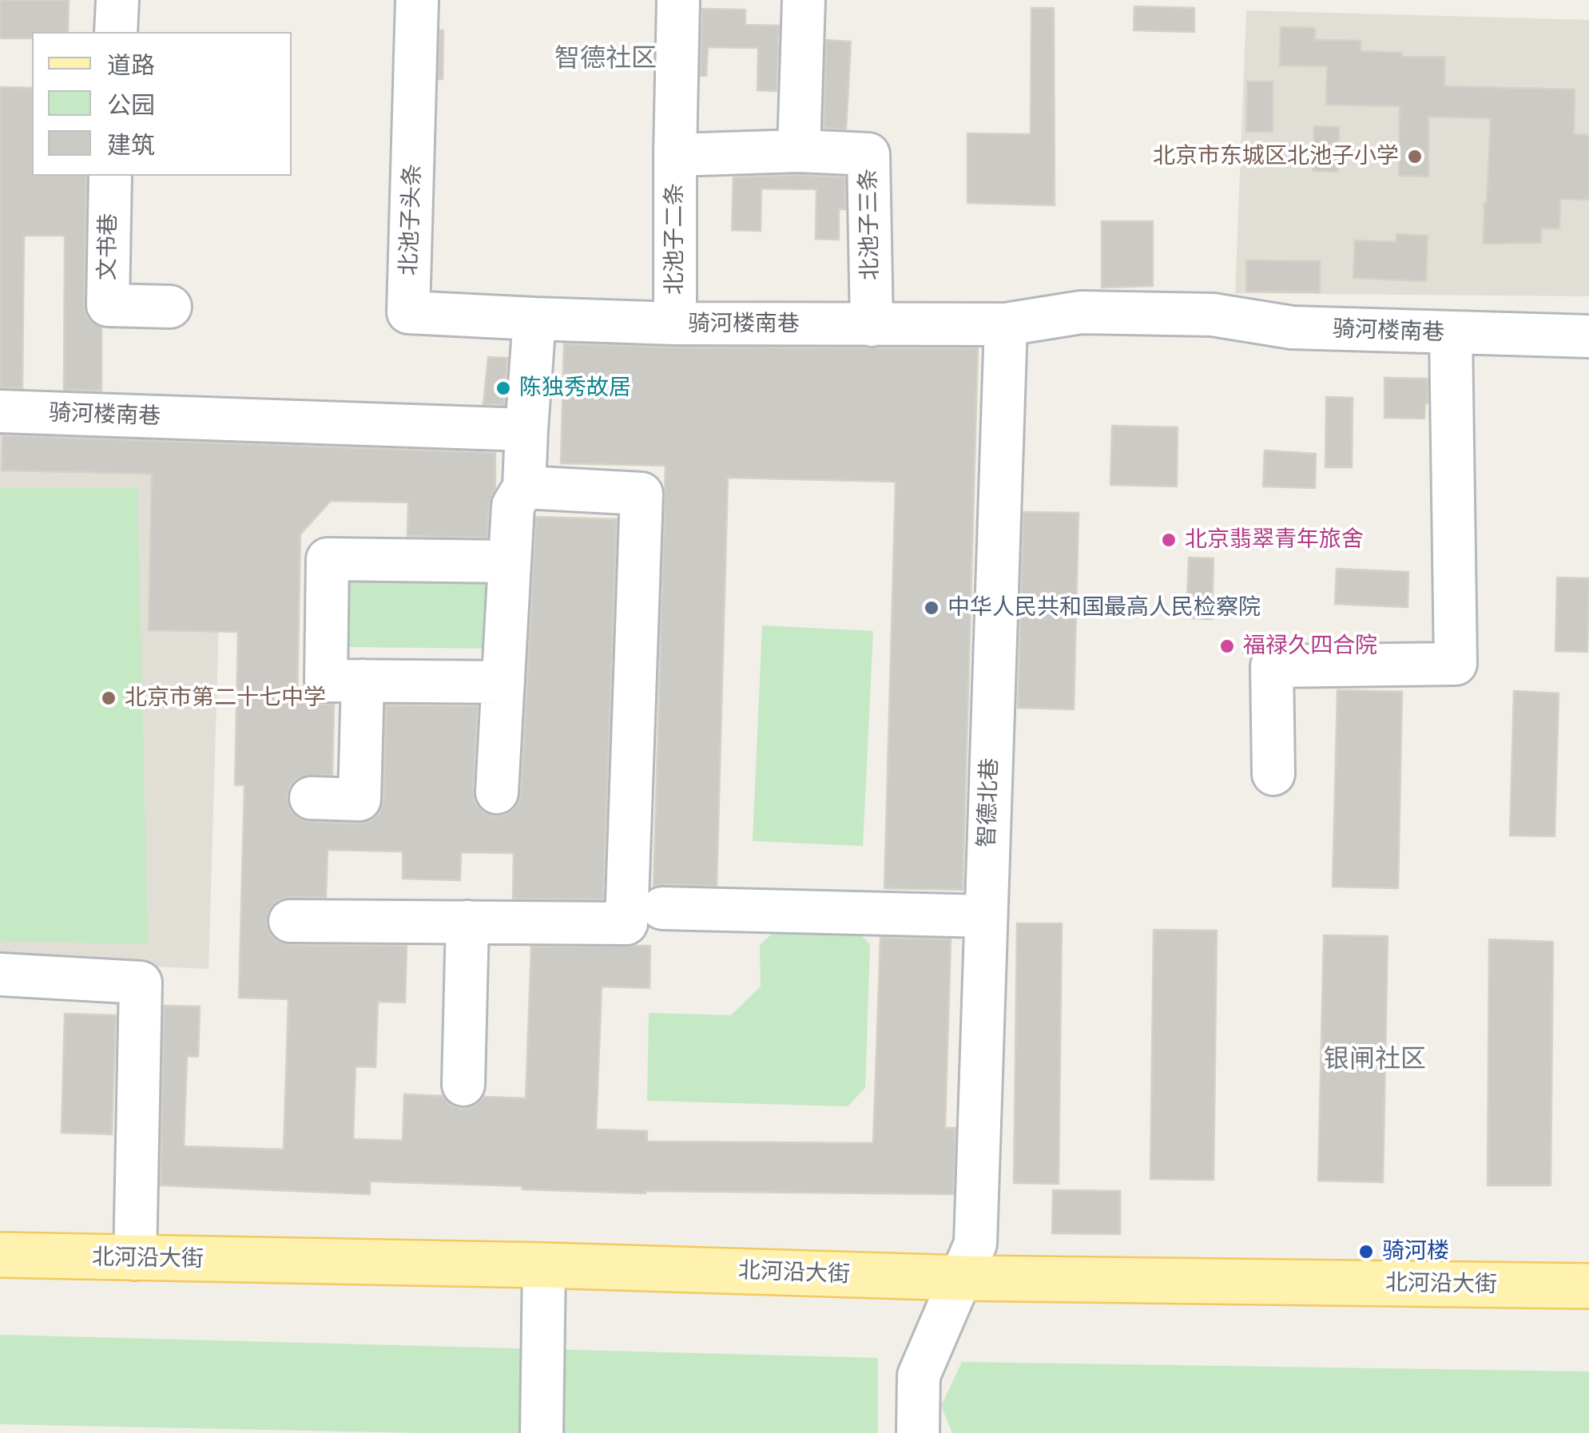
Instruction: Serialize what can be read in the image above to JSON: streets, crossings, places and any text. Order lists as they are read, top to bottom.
{
  "streets": {
    "main road": ["北河沿大街"],
    "street": [
      "北池子头条",
      "北池子三条",
      "北池子二条",
      "文书巷",
      "骑河楼南巷",
      "智德北巷"
    ]
  },
  "crossings": [
    ["北池子头条", "骑河楼南巷"],
    ["北池子三条", "北池子二条"],
    ["北池子三条", "骑河楼南巷"],
    ["北池子二条", "骑河楼南巷"],
    ["骑河楼南巷", "智德北巷"],
    ["智德北巷", "北河沿大街"]
  ],
  "districts": ["智德社区", "银闸社区"],
  "places": [
    "北京市东城区北池子小学",
    "陈独秀故居",
    "北京翡翠青年旅舍",
    "中华人民共和国最高人民检察院",
    "福禄久四合院",
    "北京市第二十七中学",
    "骑河楼"
  ],
  "legend": ["道路", "公园", "建筑"]
}
